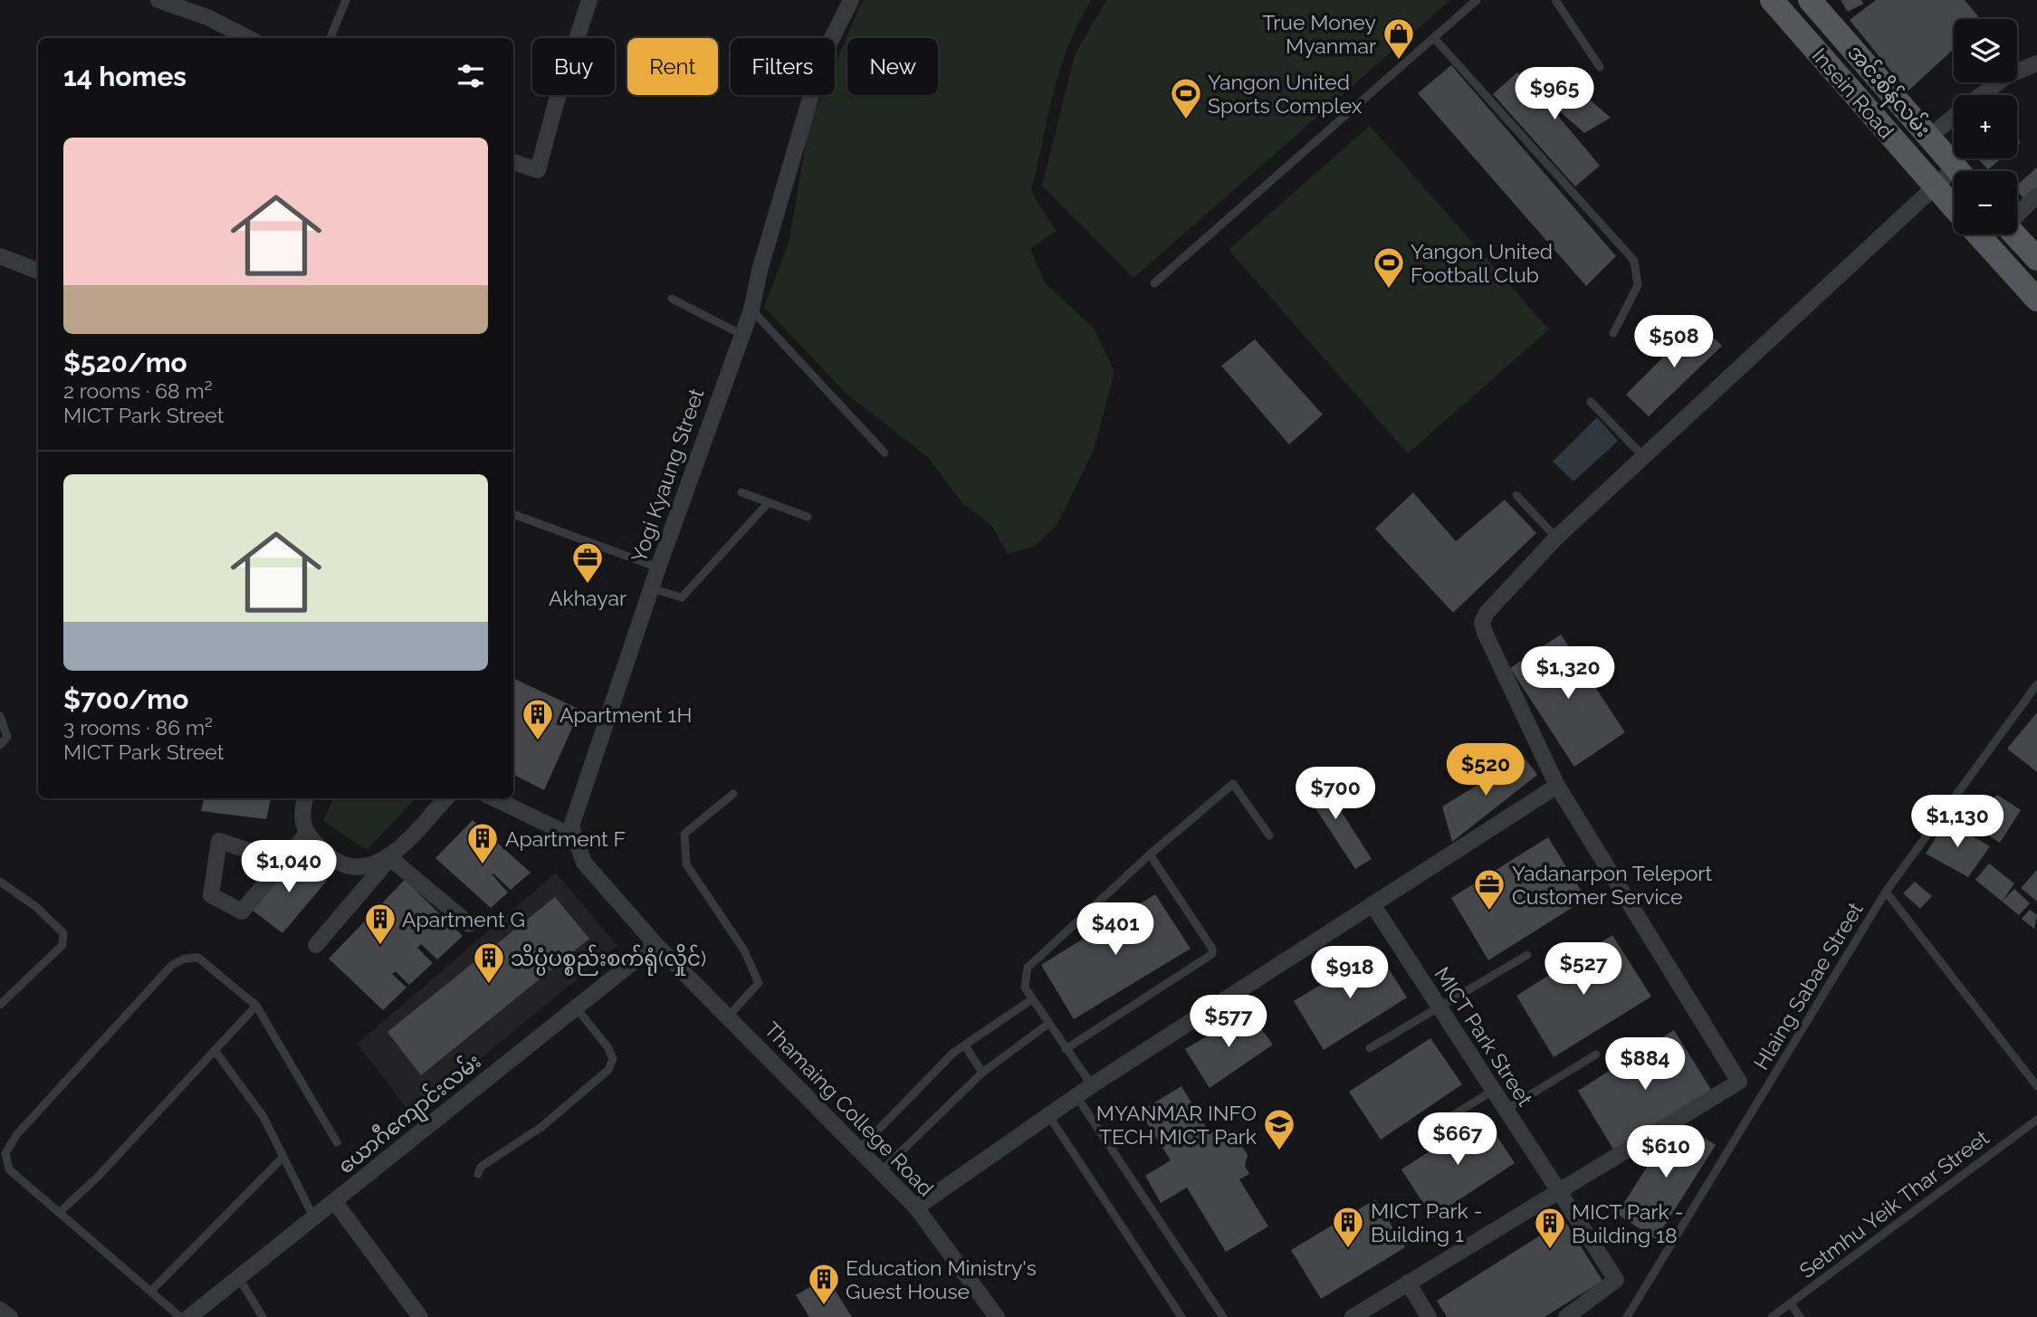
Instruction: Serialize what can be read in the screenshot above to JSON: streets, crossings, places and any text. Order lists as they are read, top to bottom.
{
  "streets": {
    "main road": ["အင်းစိန်လမ်း", "Insein Road"],
    "street": [
      "Yogi Kyaung Street",
      "MICT Park Street",
      "Thamaing College Road",
      "ယောဂီကျောင်းလမ်း"
    ],
    "lane": ["Hlaing Sabae Street", "Setmhu Yeik Thar Street"]
  },
  "crossings": [
    ["Yogi Kyaung Street", "Thamaing College Road"],
    ["Yogi Kyaung Street", "ယောဂီကျောင်းလမ်း"],
    ["Thamaing College Road", "ယောဂီကျောင်းလမ်း"]
  ],
  "places": {
    "shop": ["True Money Myanmar"],
    "sports": ["Yangon United Sports Complex", "Yangon United Football Club"],
    "office": ["Akhayar", "Yadanarpon Teleport Customer Service"],
    "building": [
      "Apartment 1H",
      "Apartment F",
      "Apartment G",
      "သိပ္ပံပစ္စည်းစက်ရုံ(လှိုင်)",
      "MICT Park - Building 1",
      "MICT Park - Building 18",
      "Education Ministry's Guest House"
    ],
    "school or university": ["MYANMAR INFO TECH MICT Park"]
  },
  "page": {
    "map_buttons": ["+", "−"],
    "chip": [
      "Buy",
      "Rent",
      "Filters",
      "New"
    ],
    "heading": "14 homes",
    "price": [
      "$965",
      "$508",
      "$1,320",
      "$520",
      "$700",
      "$1,130",
      "$1,040",
      "$401",
      "$527",
      "$918",
      "$577",
      "$884",
      "$667",
      "$610"
    ],
    "list": [
      {
        "name": "$520/mo",
        "note": "2 rooms · 68 m² · MICT Park Street"
      },
      {
        "name": "$700/mo",
        "note": "3 rooms · 86 m² · MICT Park Street"
      }
    ]
  }
}
